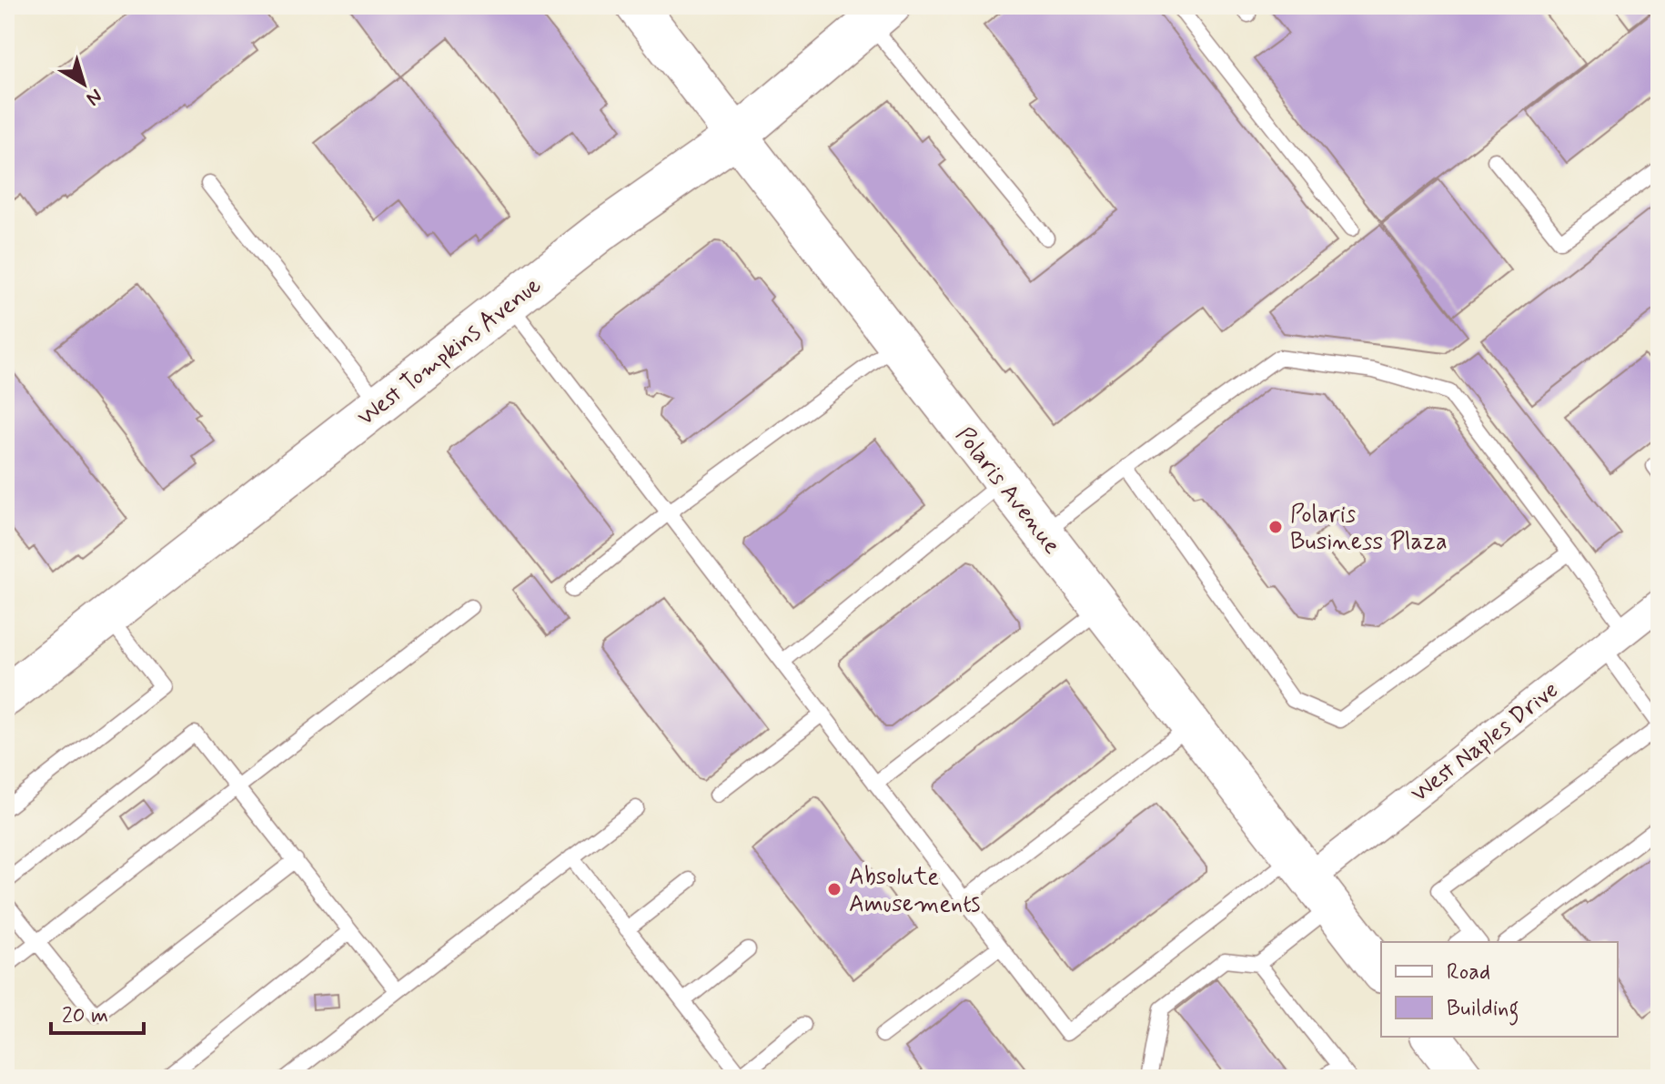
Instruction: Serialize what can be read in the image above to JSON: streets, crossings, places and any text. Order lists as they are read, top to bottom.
{
  "streets": {
    "street": ["West Tompkins Avenue", "Polaris Avenue", "West Naples Drive"]
  },
  "crossings": [
    ["West Tompkins Avenue", "Polaris Avenue"],
    ["Polaris Avenue", "West Naples Drive"]
  ],
  "places": ["Polaris Business Plaza", "Absolute Amusements"],
  "legend": ["Road", "Building"],
  "scale_bar": "20 m",
  "north": "bottom right"
}
